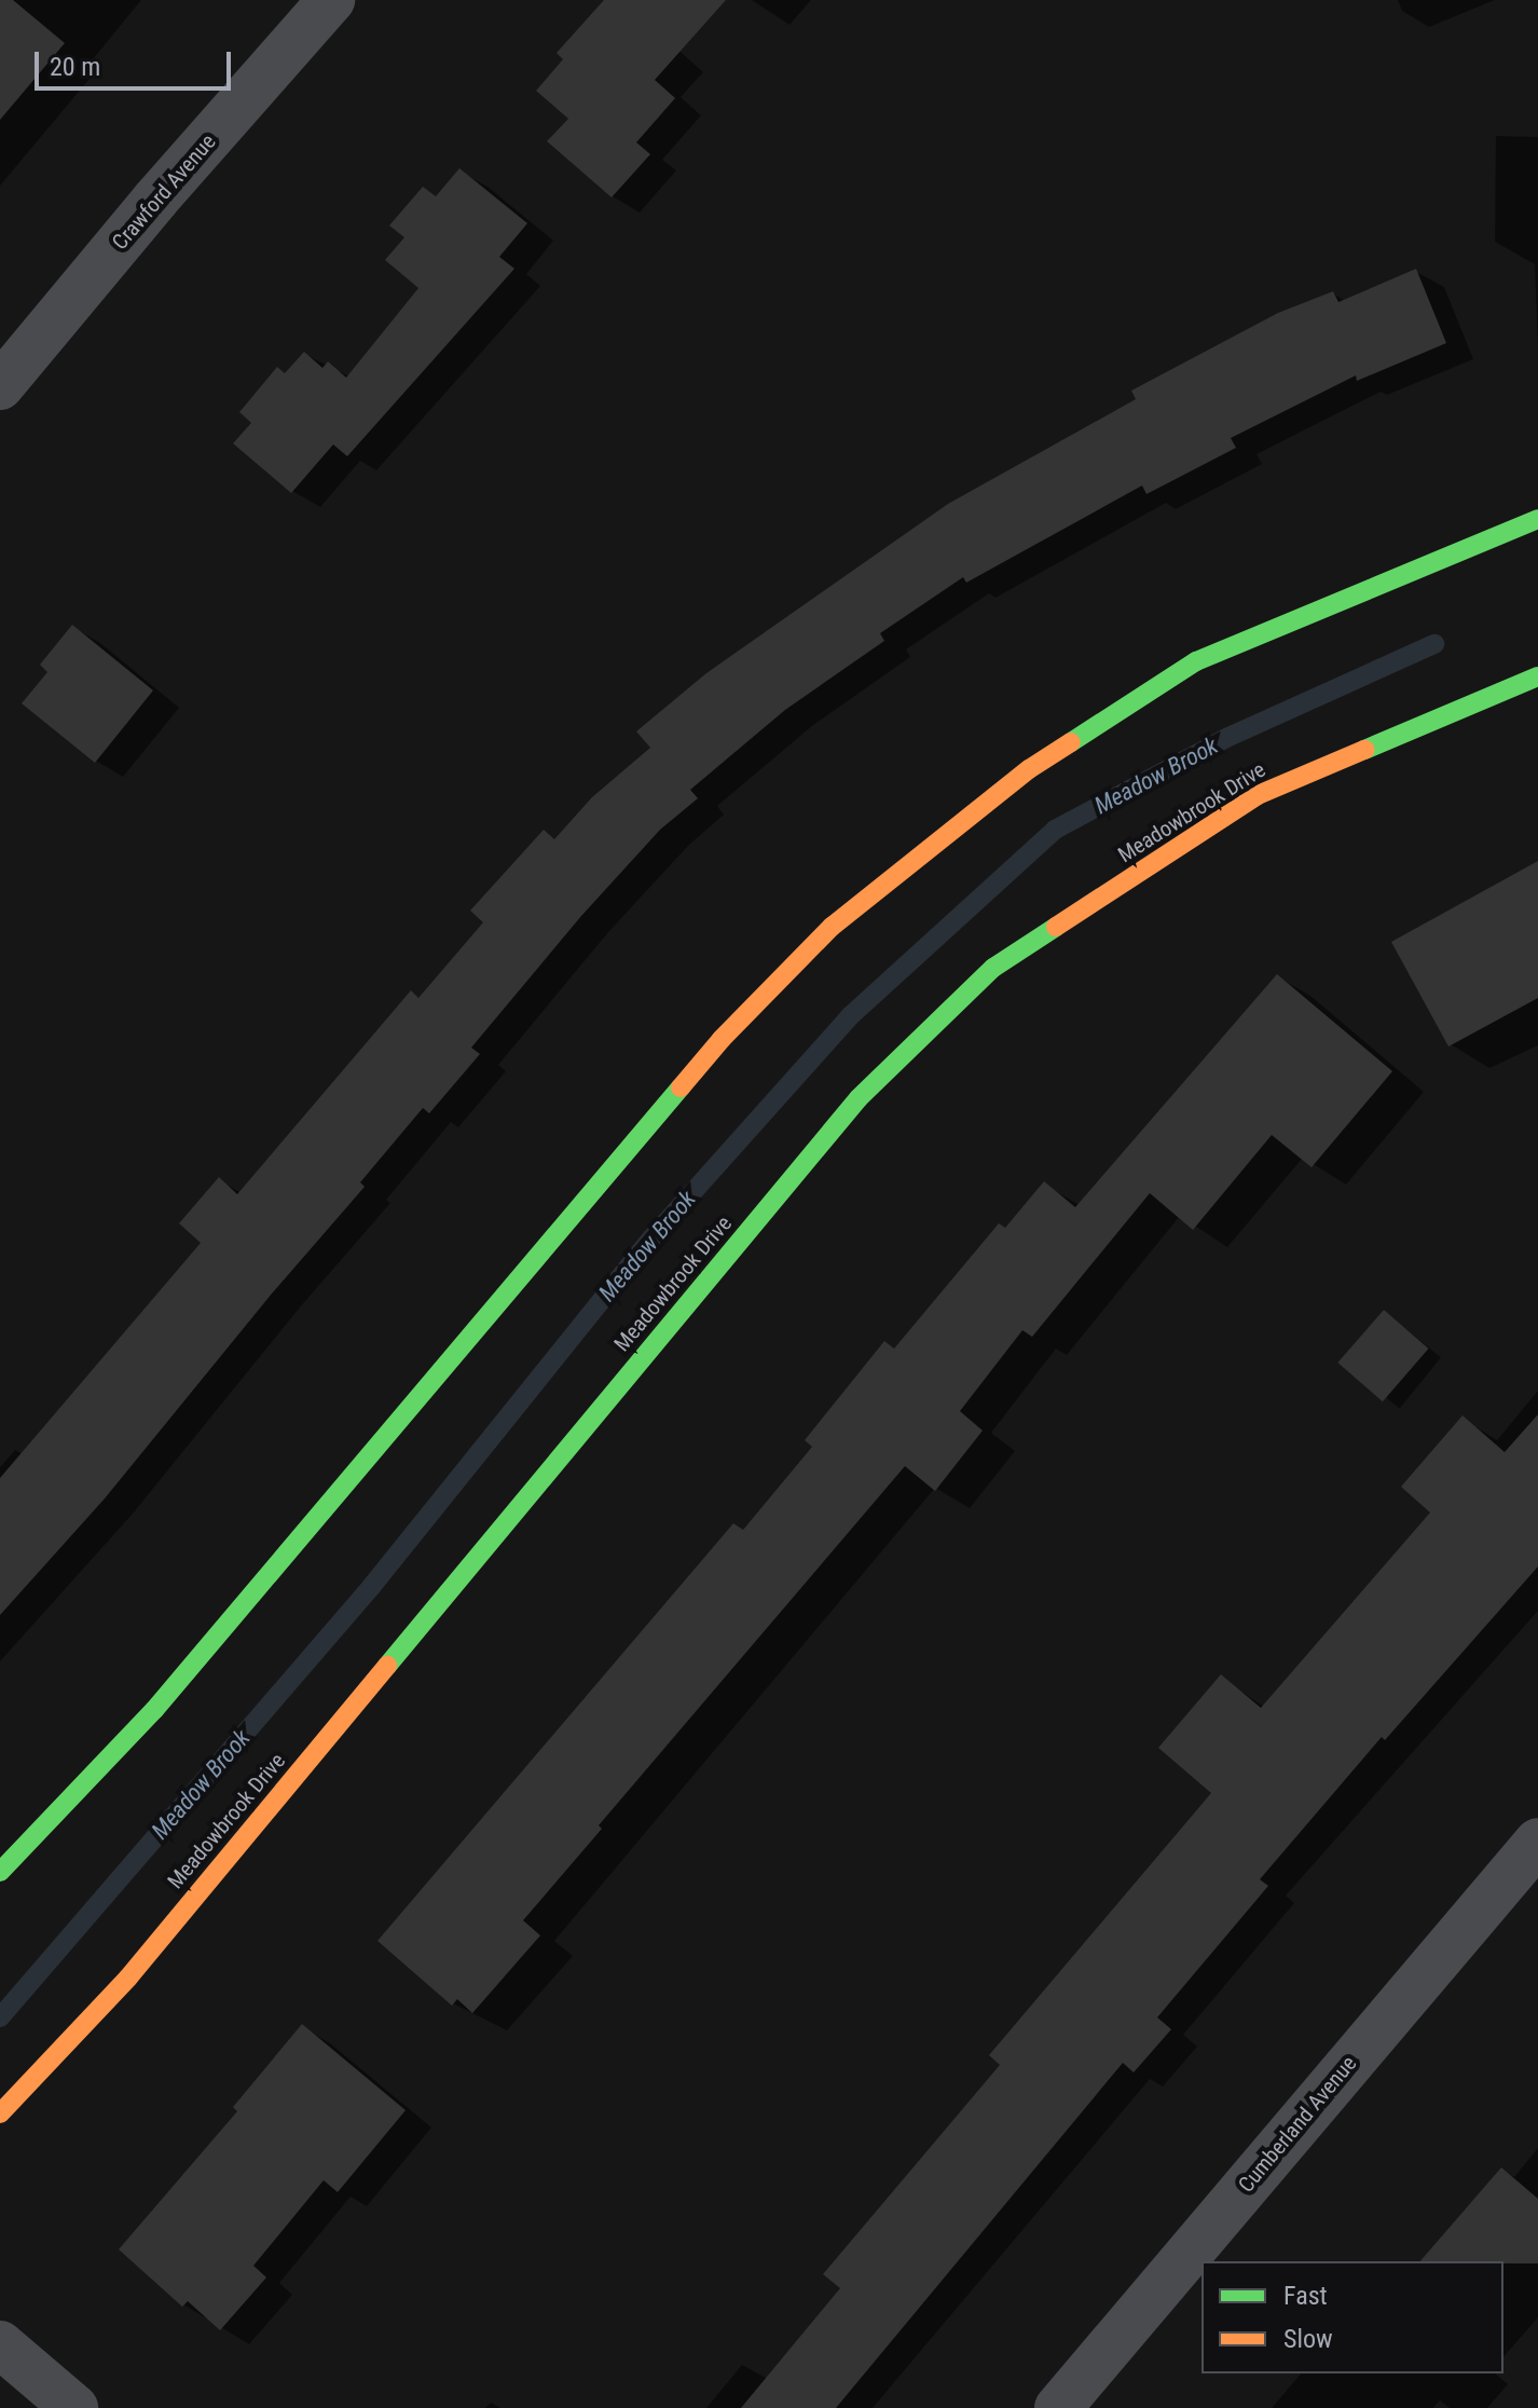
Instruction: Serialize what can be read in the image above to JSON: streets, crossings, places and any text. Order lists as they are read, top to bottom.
{
  "streets": {
    "street": ["Crawford Avenue", "Meadowbrook Drive", "Cumberland Avenue"]
  },
  "water": ["Meadow Brook"],
  "legend": ["Fast", "Slow"],
  "scale_bar": "20 m"
}
